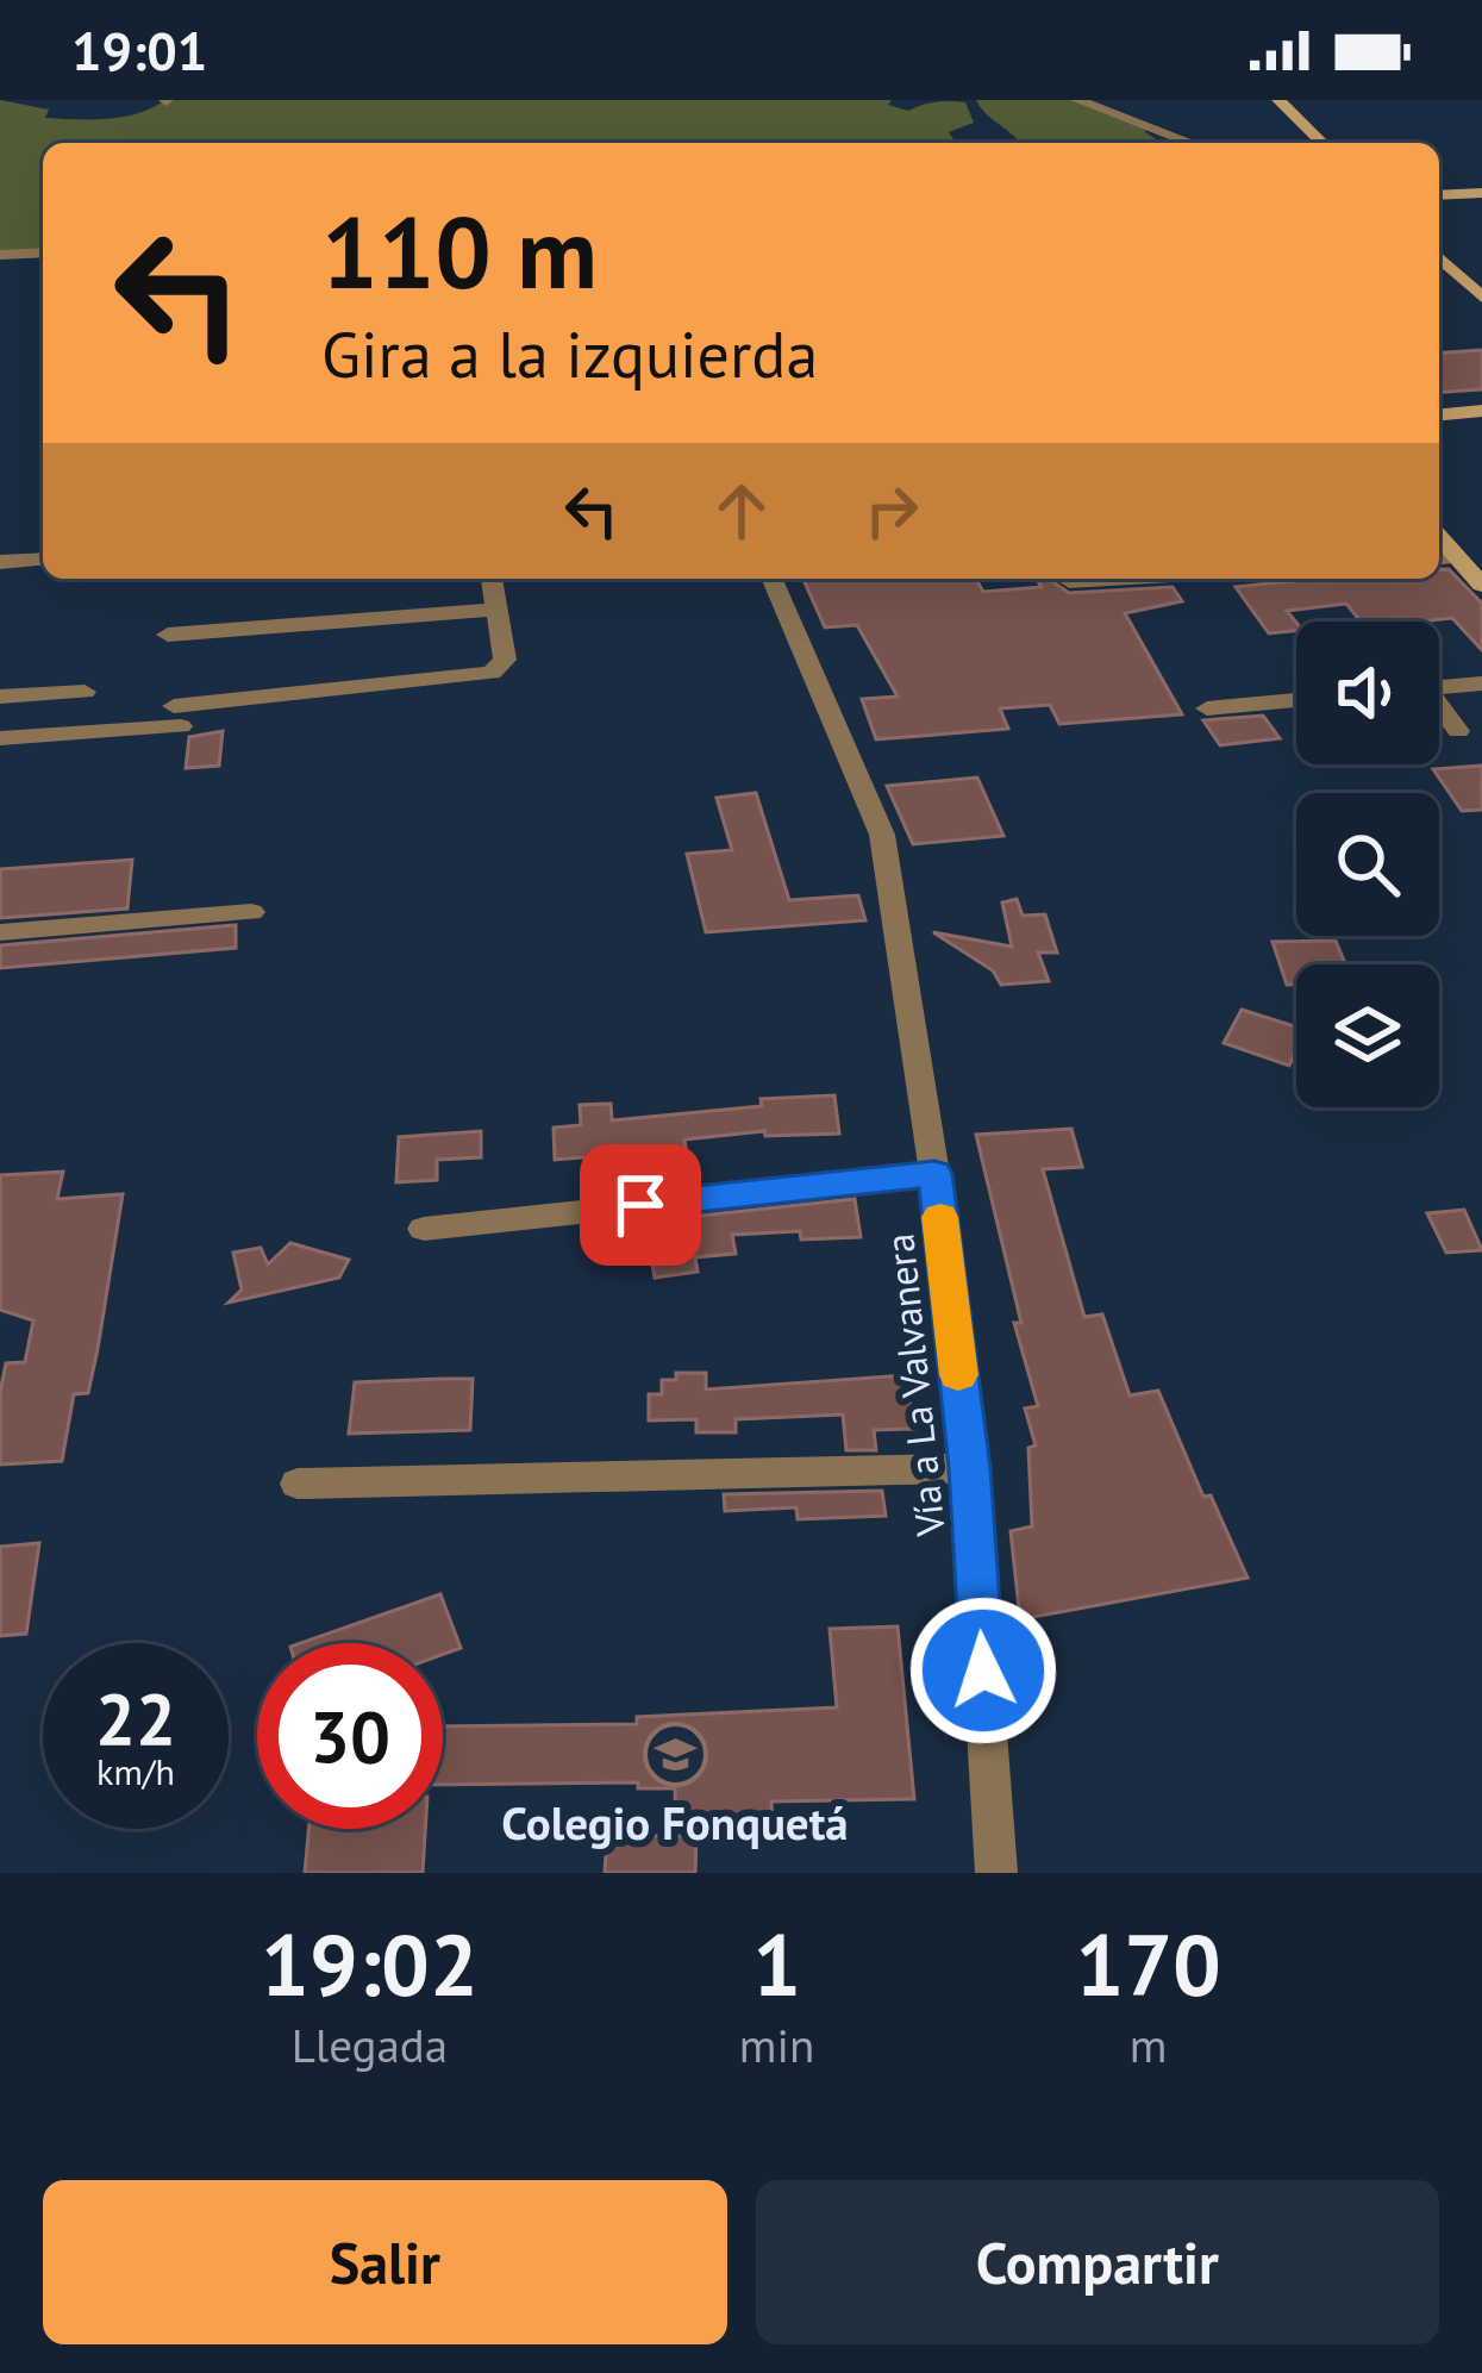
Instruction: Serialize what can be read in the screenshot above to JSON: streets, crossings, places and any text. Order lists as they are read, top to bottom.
{
  "streets": {
    "street": ["Vía a La Valvanera"]
  },
  "places": {
    "school or university": ["Colegio Fonquetá"]
  },
  "page": {
    "status": "19:01",
    "turn": ["110 m", "Gira a la izquierda"],
    "speed": "22 km/h",
    "limit": "30",
    "eta": [
      "19:02",
      "Llegada",
      "1",
      "min",
      "170",
      "m"
    ],
    "buttons": ["Salir", "Compartir"]
  }
}
